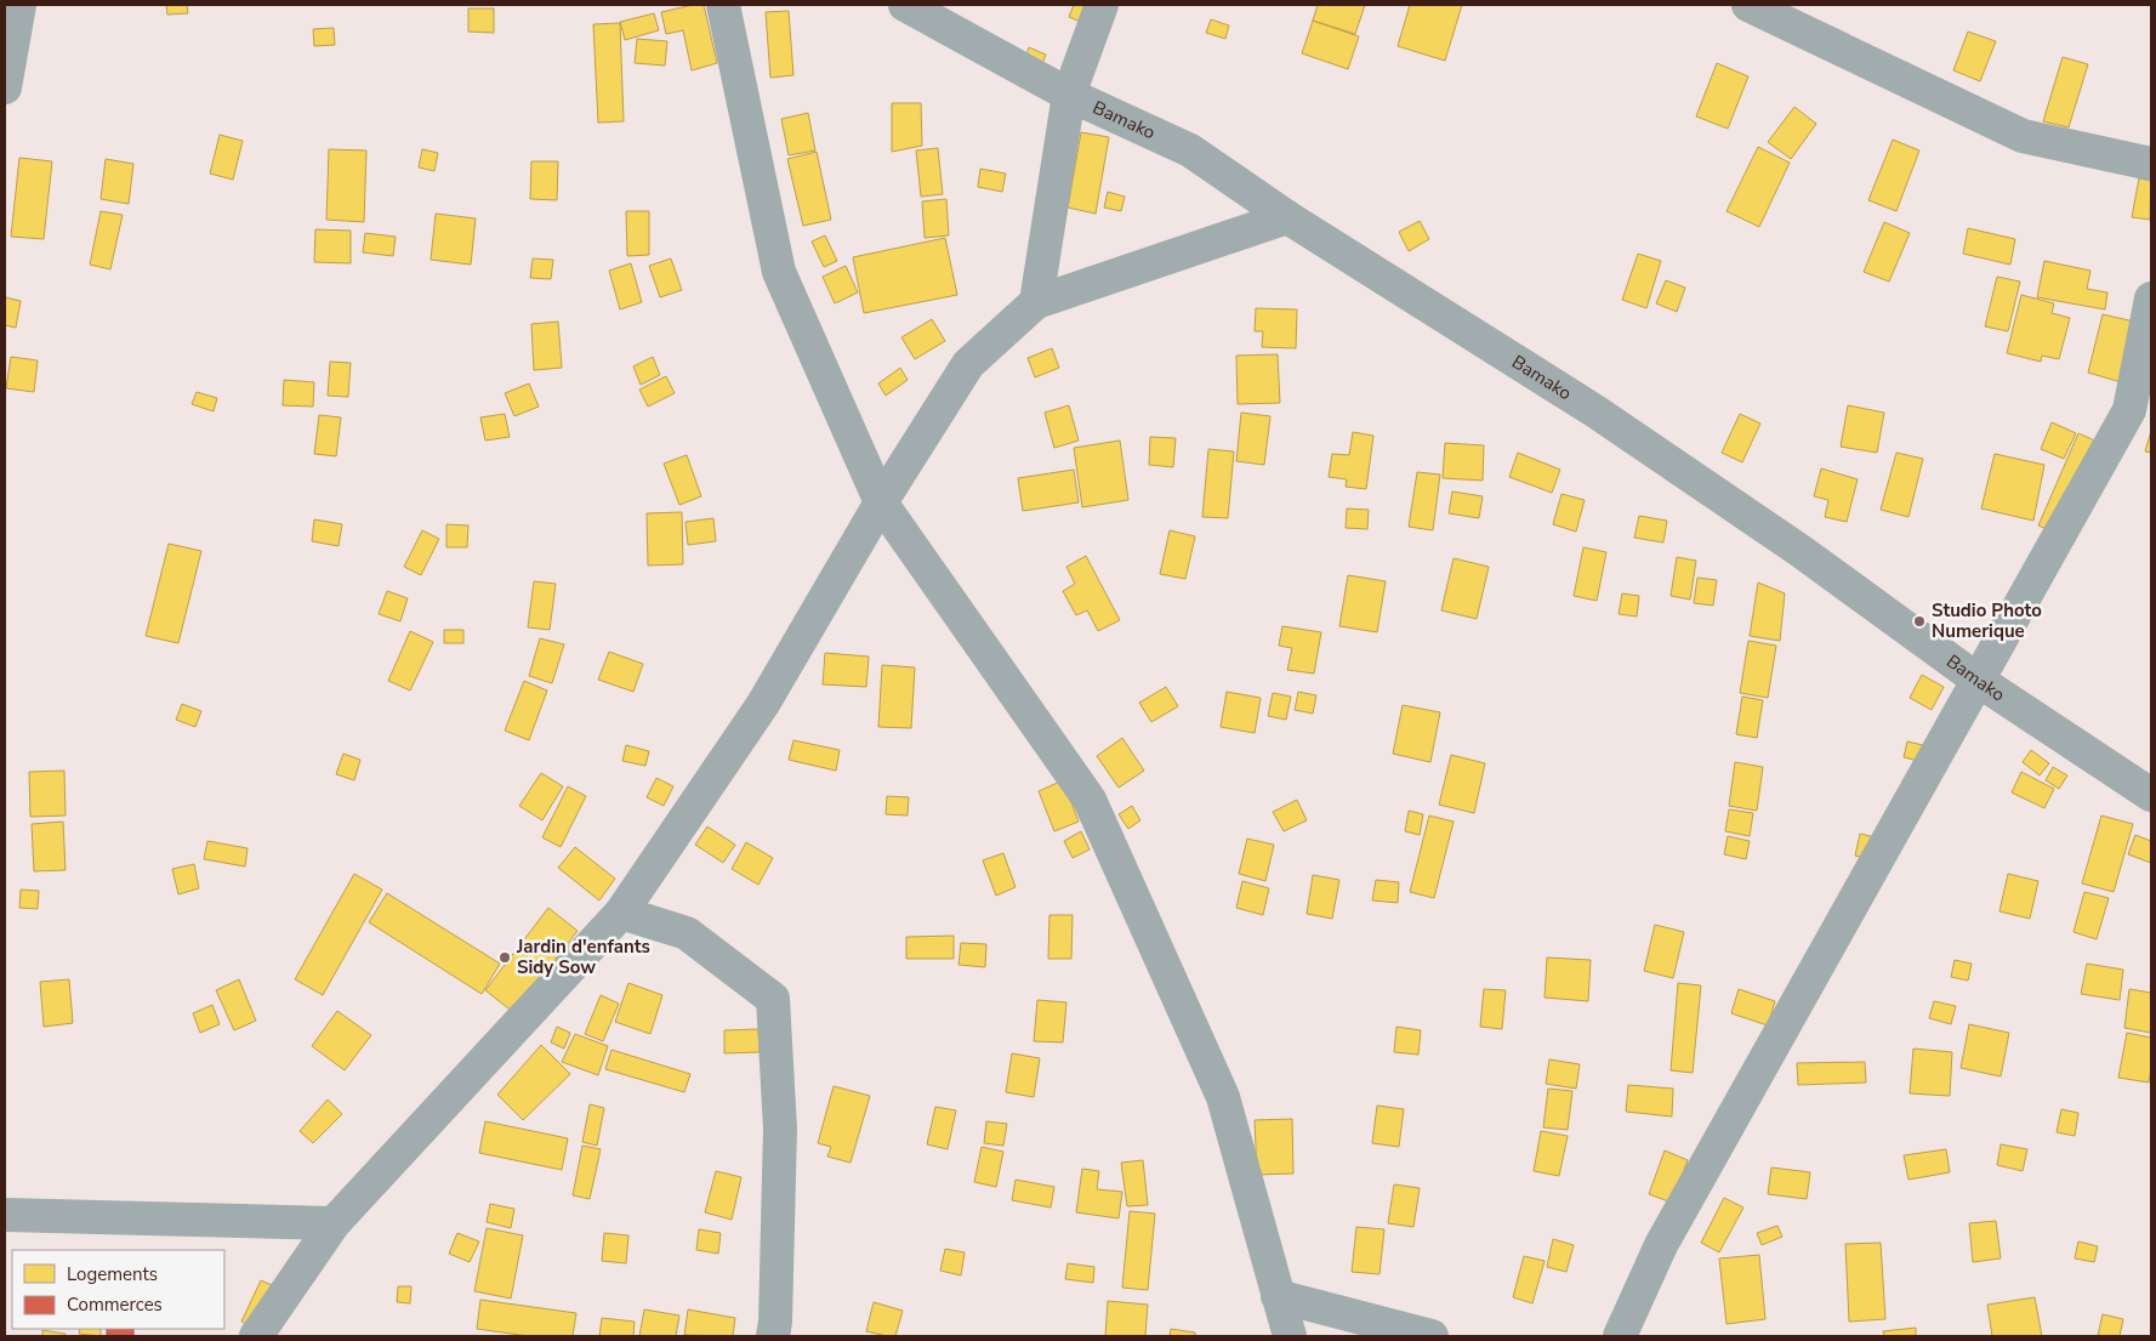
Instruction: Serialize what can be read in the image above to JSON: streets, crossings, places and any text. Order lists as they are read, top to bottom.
{
  "streets": {
    "street": ["Bamako"]
  },
  "places": ["Studio Photo Numerique", "Jardin d'enfants Sidy Sow"],
  "legend": ["Logements", "Commerces"]
}
